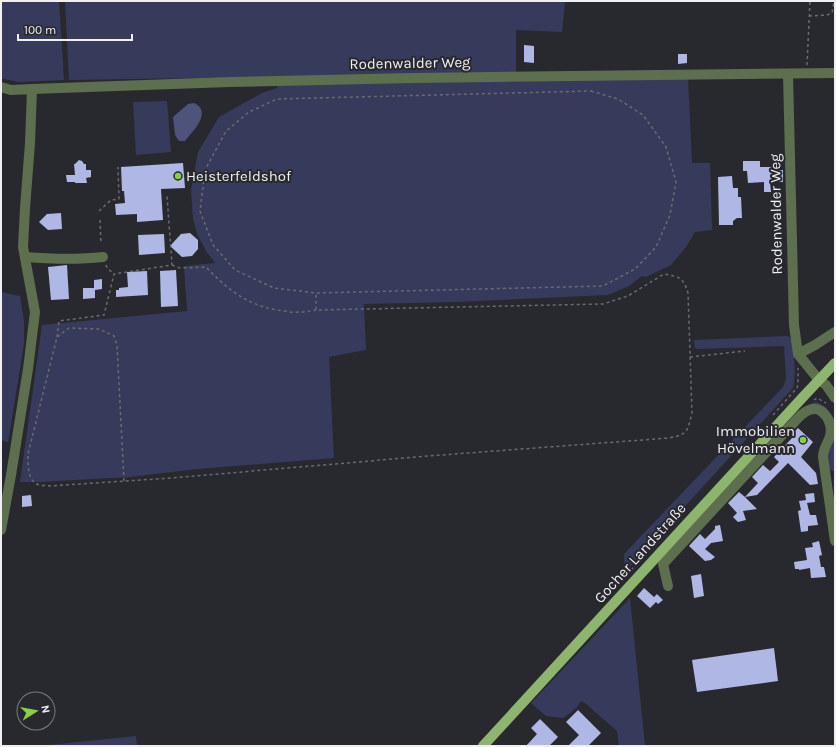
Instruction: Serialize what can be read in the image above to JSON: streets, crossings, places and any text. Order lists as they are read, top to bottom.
{
  "streets": {
    "main road": ["Gocher Landstraße"],
    "street": ["Rodenwalder Weg"]
  },
  "places": ["Heisterfeldshof", "Immobilien Hövelmann"],
  "scale_bar": "100 m",
  "north": "right"
}
